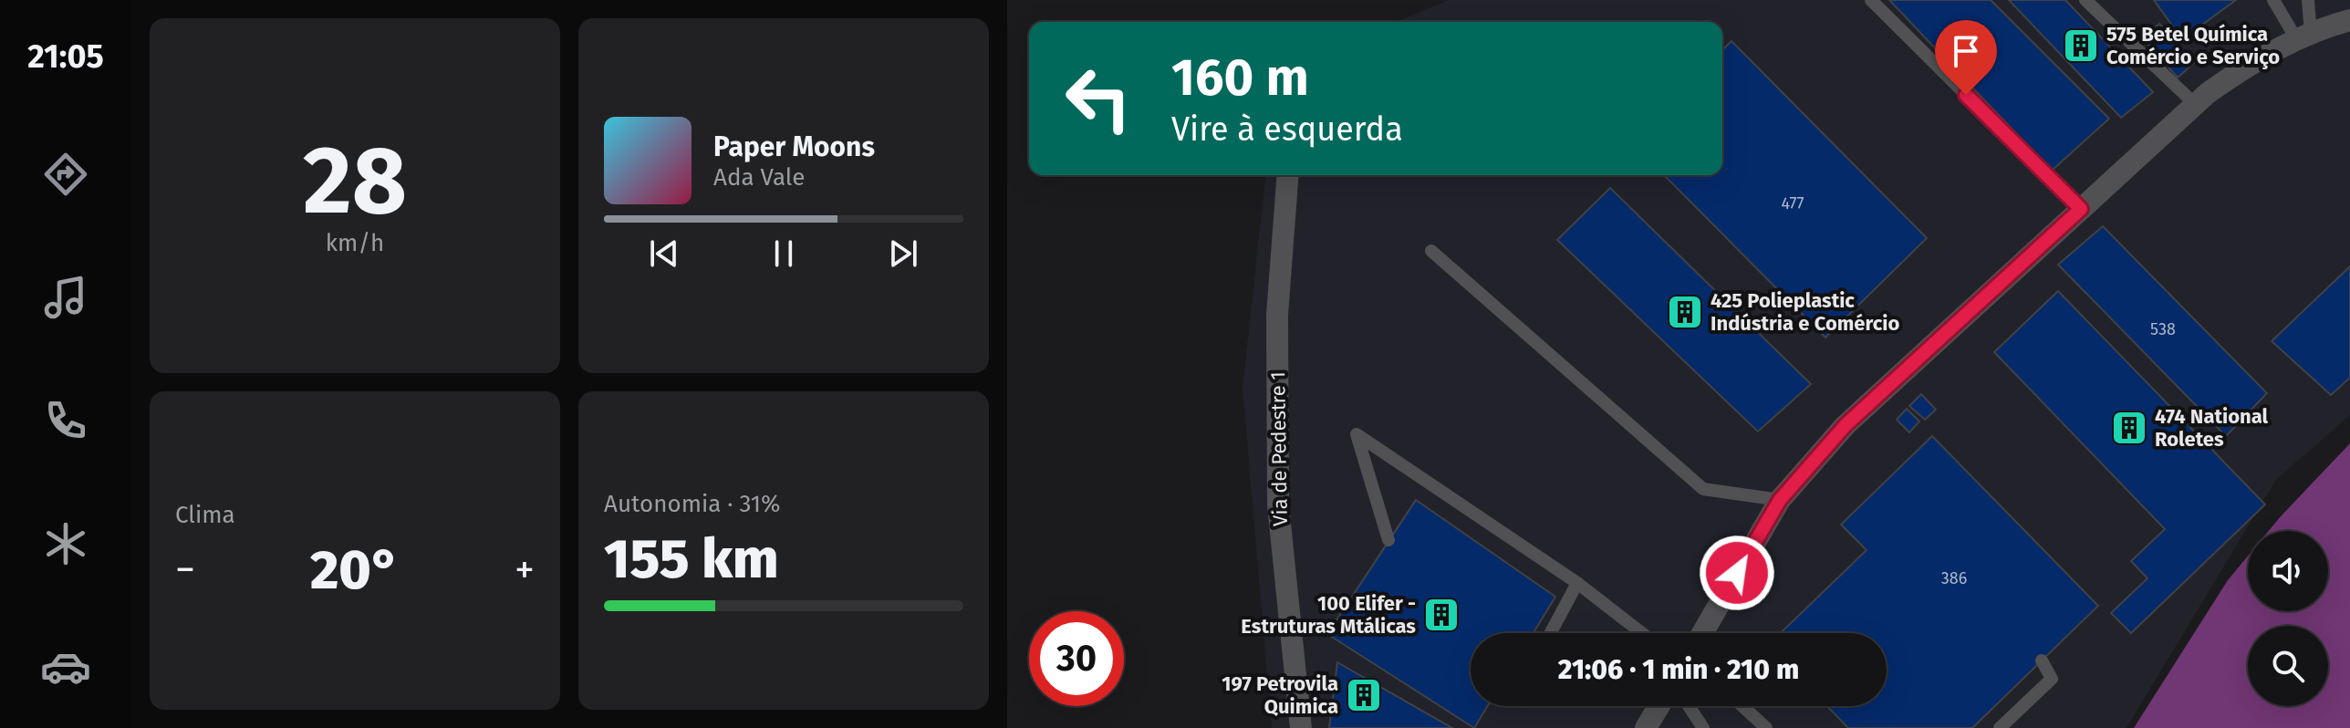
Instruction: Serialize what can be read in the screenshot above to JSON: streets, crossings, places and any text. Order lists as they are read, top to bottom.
{
  "streets": {
    "street": ["Via de Pedestre 1"]
  },
  "places": {
    "building": [
      "575 Betel Química Comércio e Serviço",
      "425 Polieplastic Indústria e Comércio",
      "474 National Roletes",
      "100 Elifer - Estruturas Mtálicas",
      "197 Petrovila Quimica"
    ]
  },
  "house_numbers": ["477", "538", "386"],
  "page": {
    "tabs": "21:05",
    "tile": [
      ["28", "km/h"],
      "Clima",
      ["Autonomia · 31%", "155 km"]
    ],
    "turn": ["160 m", "Vire à esquerda"],
    "song": ["Paper Moons", "Ada Vale"],
    "heat": ["−", "20°", "+"],
    "limit": "30",
    "trip": "21:06 · 1 min · 210 m"
  }
}
